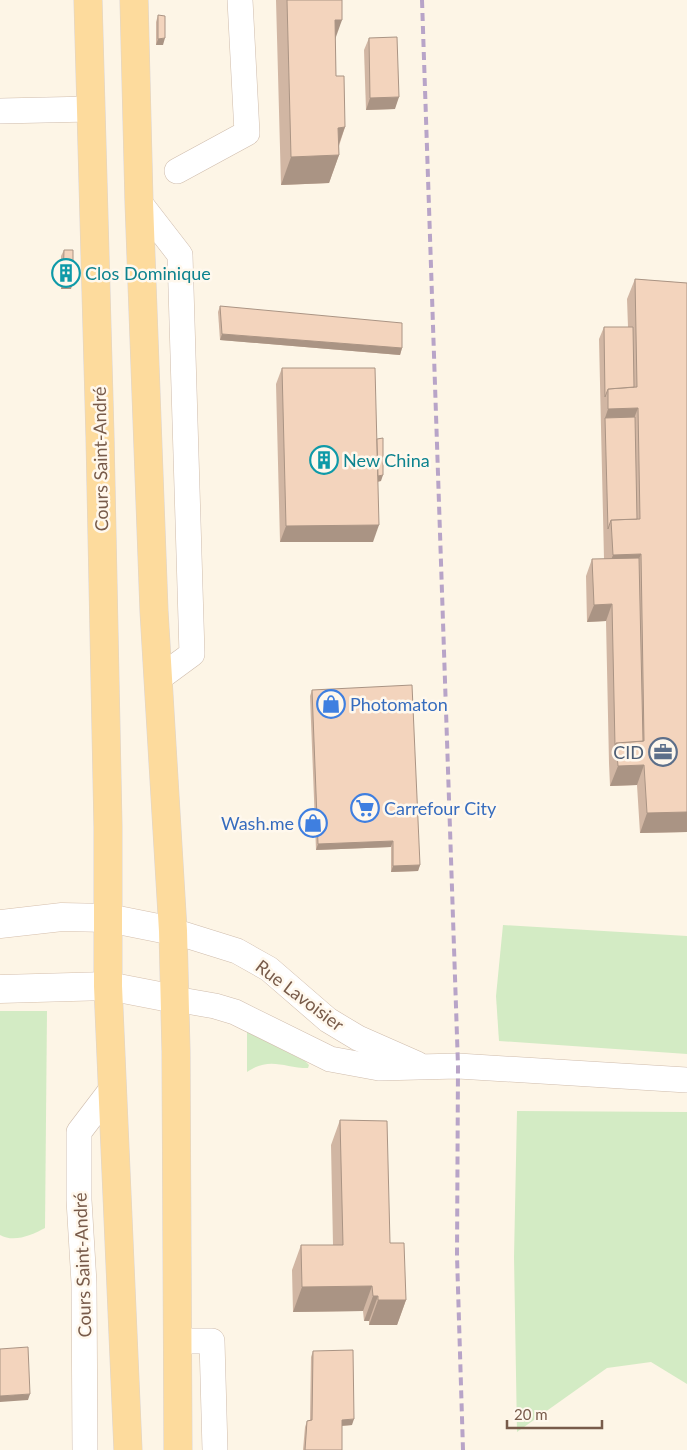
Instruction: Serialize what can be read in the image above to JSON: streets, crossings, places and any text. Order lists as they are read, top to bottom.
{
  "streets": {
    "main road": ["Cours Saint-André"],
    "street": ["Rue Lavoisier"]
  },
  "places": {
    "building": ["Clos Dominique", "New China"],
    "shop": ["Photomaton", "Wash.me"],
    "office": ["CID"],
    "supermarket": ["Carrefour City"]
  },
  "scale_bar": "20 m"
}
